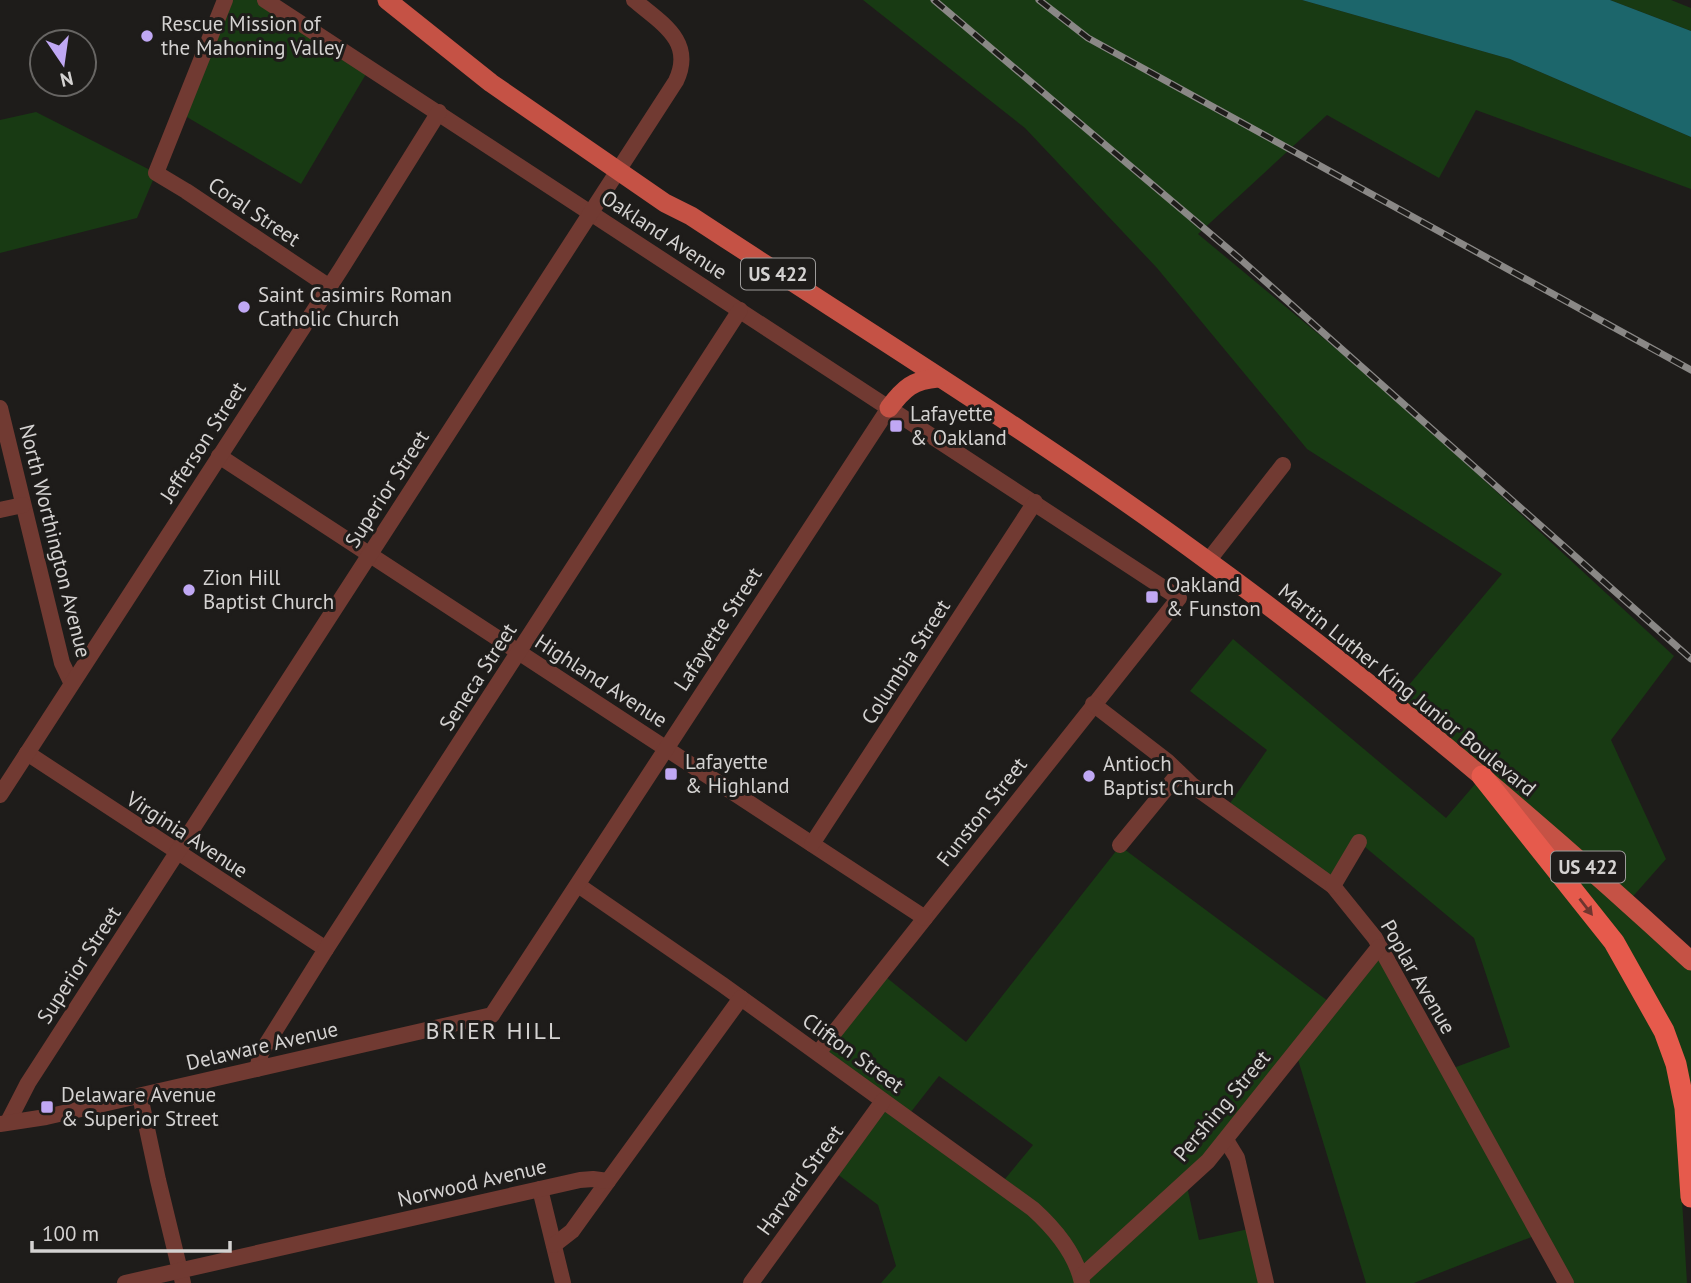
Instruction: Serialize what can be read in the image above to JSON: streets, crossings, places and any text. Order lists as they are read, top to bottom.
{
  "streets": {
    "main road": ["US 422", "Martin Luther King Junior Boulevard"],
    "street": [
      "Coral Street",
      "Oakland Avenue",
      "Jefferson Street",
      "Superior Street",
      "North Worthington Avenue",
      "Lafayette Street",
      "Columbia Street",
      "Seneca Street",
      "Highland Avenue",
      "Funston Street",
      "Virginia Avenue",
      "Poplar Avenue",
      "Delaware Avenue",
      "Clifton Street",
      "Pershing Street",
      "Harvard Street",
      "Norwood Avenue"
    ]
  },
  "crossings": [
    ["Coral Street", "Jefferson Street"],
    ["Oakland Avenue", "Jefferson Street"],
    ["Oakland Avenue", "Superior Street"],
    ["Oakland Avenue", "Lafayette Street"],
    ["Oakland Avenue", "Columbia Street"],
    ["Oakland Avenue", "Seneca Street"],
    ["Oakland Avenue", "Funston Street"],
    ["Jefferson Street", "North Worthington Avenue"],
    ["Jefferson Street", "Highland Avenue"],
    ["Jefferson Street", "Virginia Avenue"],
    ["Superior Street", "Highland Avenue"],
    ["Superior Street", "Martin Luther King Junior Boulevard"],
    ["Superior Street", "Virginia Avenue"],
    ["Superior Street", "Delaware Avenue"],
    ["Lafayette Street", "Highland Avenue"],
    ["Lafayette Street", "Delaware Avenue"],
    ["Lafayette Street", "Clifton Street"],
    ["Columbia Street", "Highland Avenue"],
    ["Seneca Street", "Highland Avenue"],
    ["Seneca Street", "Virginia Avenue"],
    ["Seneca Street", "Delaware Avenue"],
    ["Highland Avenue", "Funston Street"],
    ["Funston Street", "Poplar Avenue"],
    ["Funston Street", "Clifton Street"],
    ["Poplar Avenue", "Pershing Street"],
    ["Clifton Street", "Pershing Street"],
    ["Clifton Street", "Harvard Street"]
  ],
  "districts": ["BRIER HILL"],
  "places": {
    "other": [
      "Rescue Mission of the Mahoning Valley",
      "Saint Casimirs Roman Catholic Church",
      "Zion Hill Baptist Church",
      "Antioch Baptist Church"
    ],
    "transit": [
      "Lafayette & Oakland",
      "Oakland & Funston",
      "Lafayette & Highland",
      "Delaware Avenue & Superior Street"
    ]
  },
  "scale_bar": "100 m",
  "north": "bottom"
}
